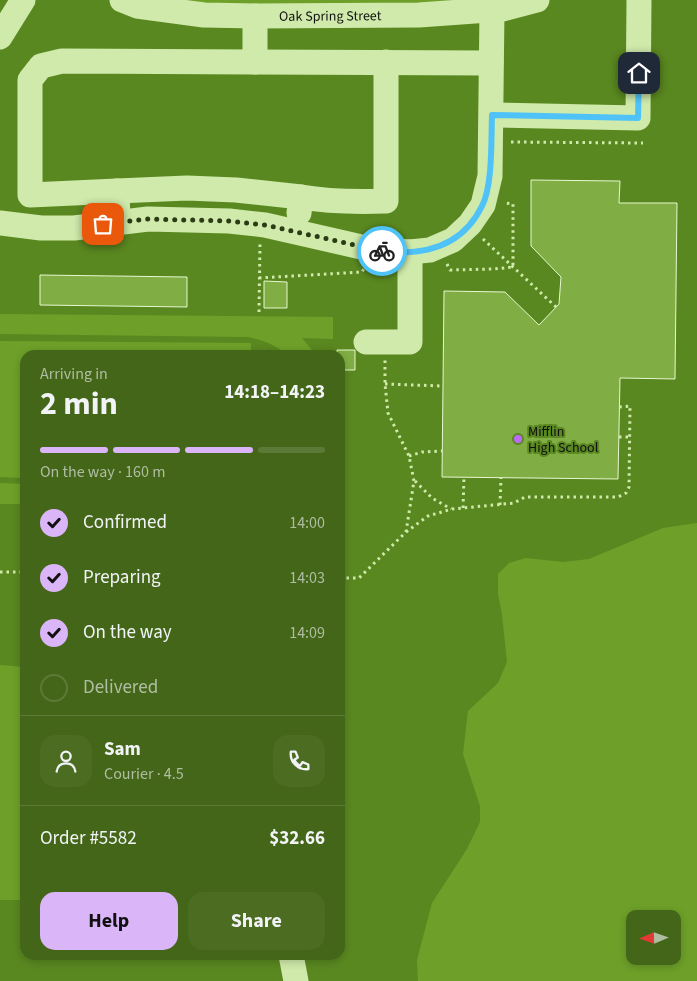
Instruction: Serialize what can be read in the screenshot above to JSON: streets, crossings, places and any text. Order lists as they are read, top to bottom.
{
  "streets": {
    "street": ["Oak Spring Street"]
  },
  "places": ["Mifflin High School"],
  "north": "left",
  "page": {
    "heading": ["2 min", "Arriving in", "14:18–14:23"],
    "panel": [
      "Sam",
      "Courier · 4.5",
      "Order #5582",
      "$32.66"
    ],
    "bar": "On the way · 160 m",
    "list": [
      ["Confirmed", "14:00"],
      ["Preparing", "14:03"],
      ["On the way", "14:09"],
      "Delivered"
    ],
    "buttons": ["Help", "Share"]
  }
}
